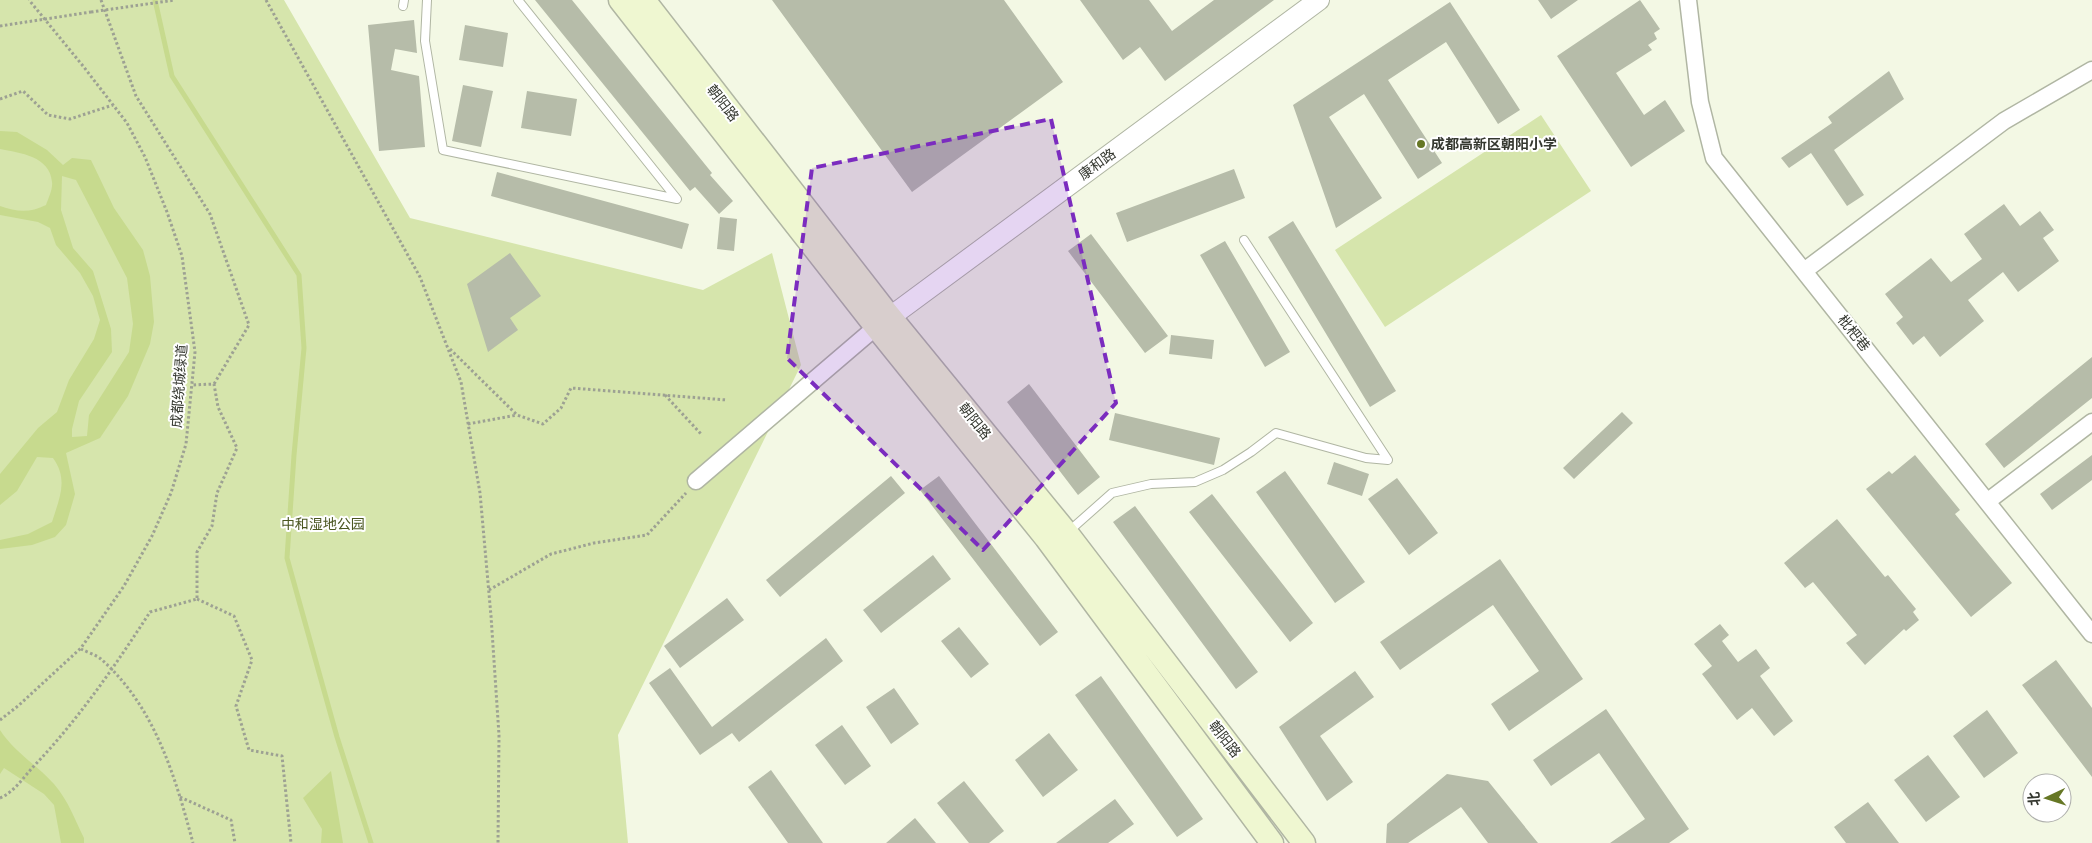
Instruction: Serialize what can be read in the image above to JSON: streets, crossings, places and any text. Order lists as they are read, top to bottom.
{
  "streets": {
    "main road": ["朝阳路"],
    "street": ["康和路", "枇杷巷"],
    "path": ["成都绕城绿道"]
  },
  "crossings": [
    ["朝阳路", "康和路"]
  ],
  "parks": ["中和湿地公园"],
  "places": ["成都高新区朝阳小学"],
  "north": "left"
}
